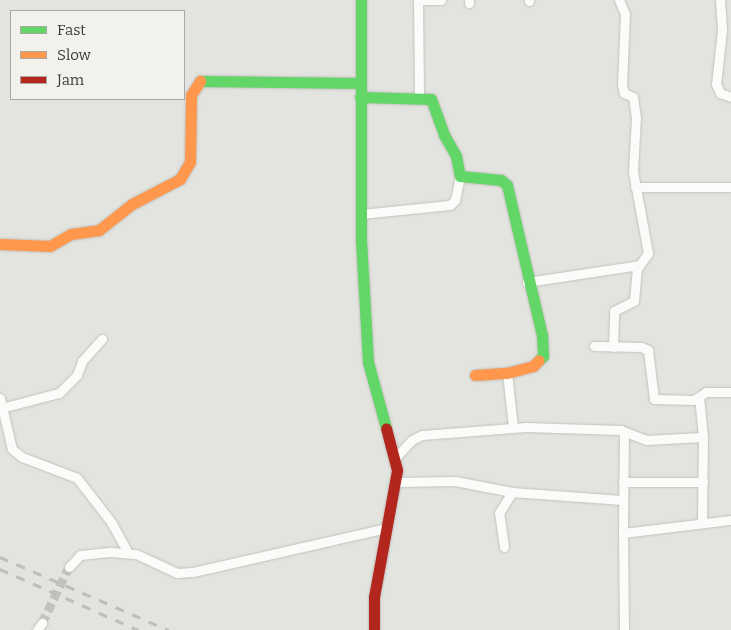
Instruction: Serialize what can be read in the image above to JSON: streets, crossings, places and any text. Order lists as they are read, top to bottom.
{
  "legend": ["Fast", "Slow", "Jam"]
}
